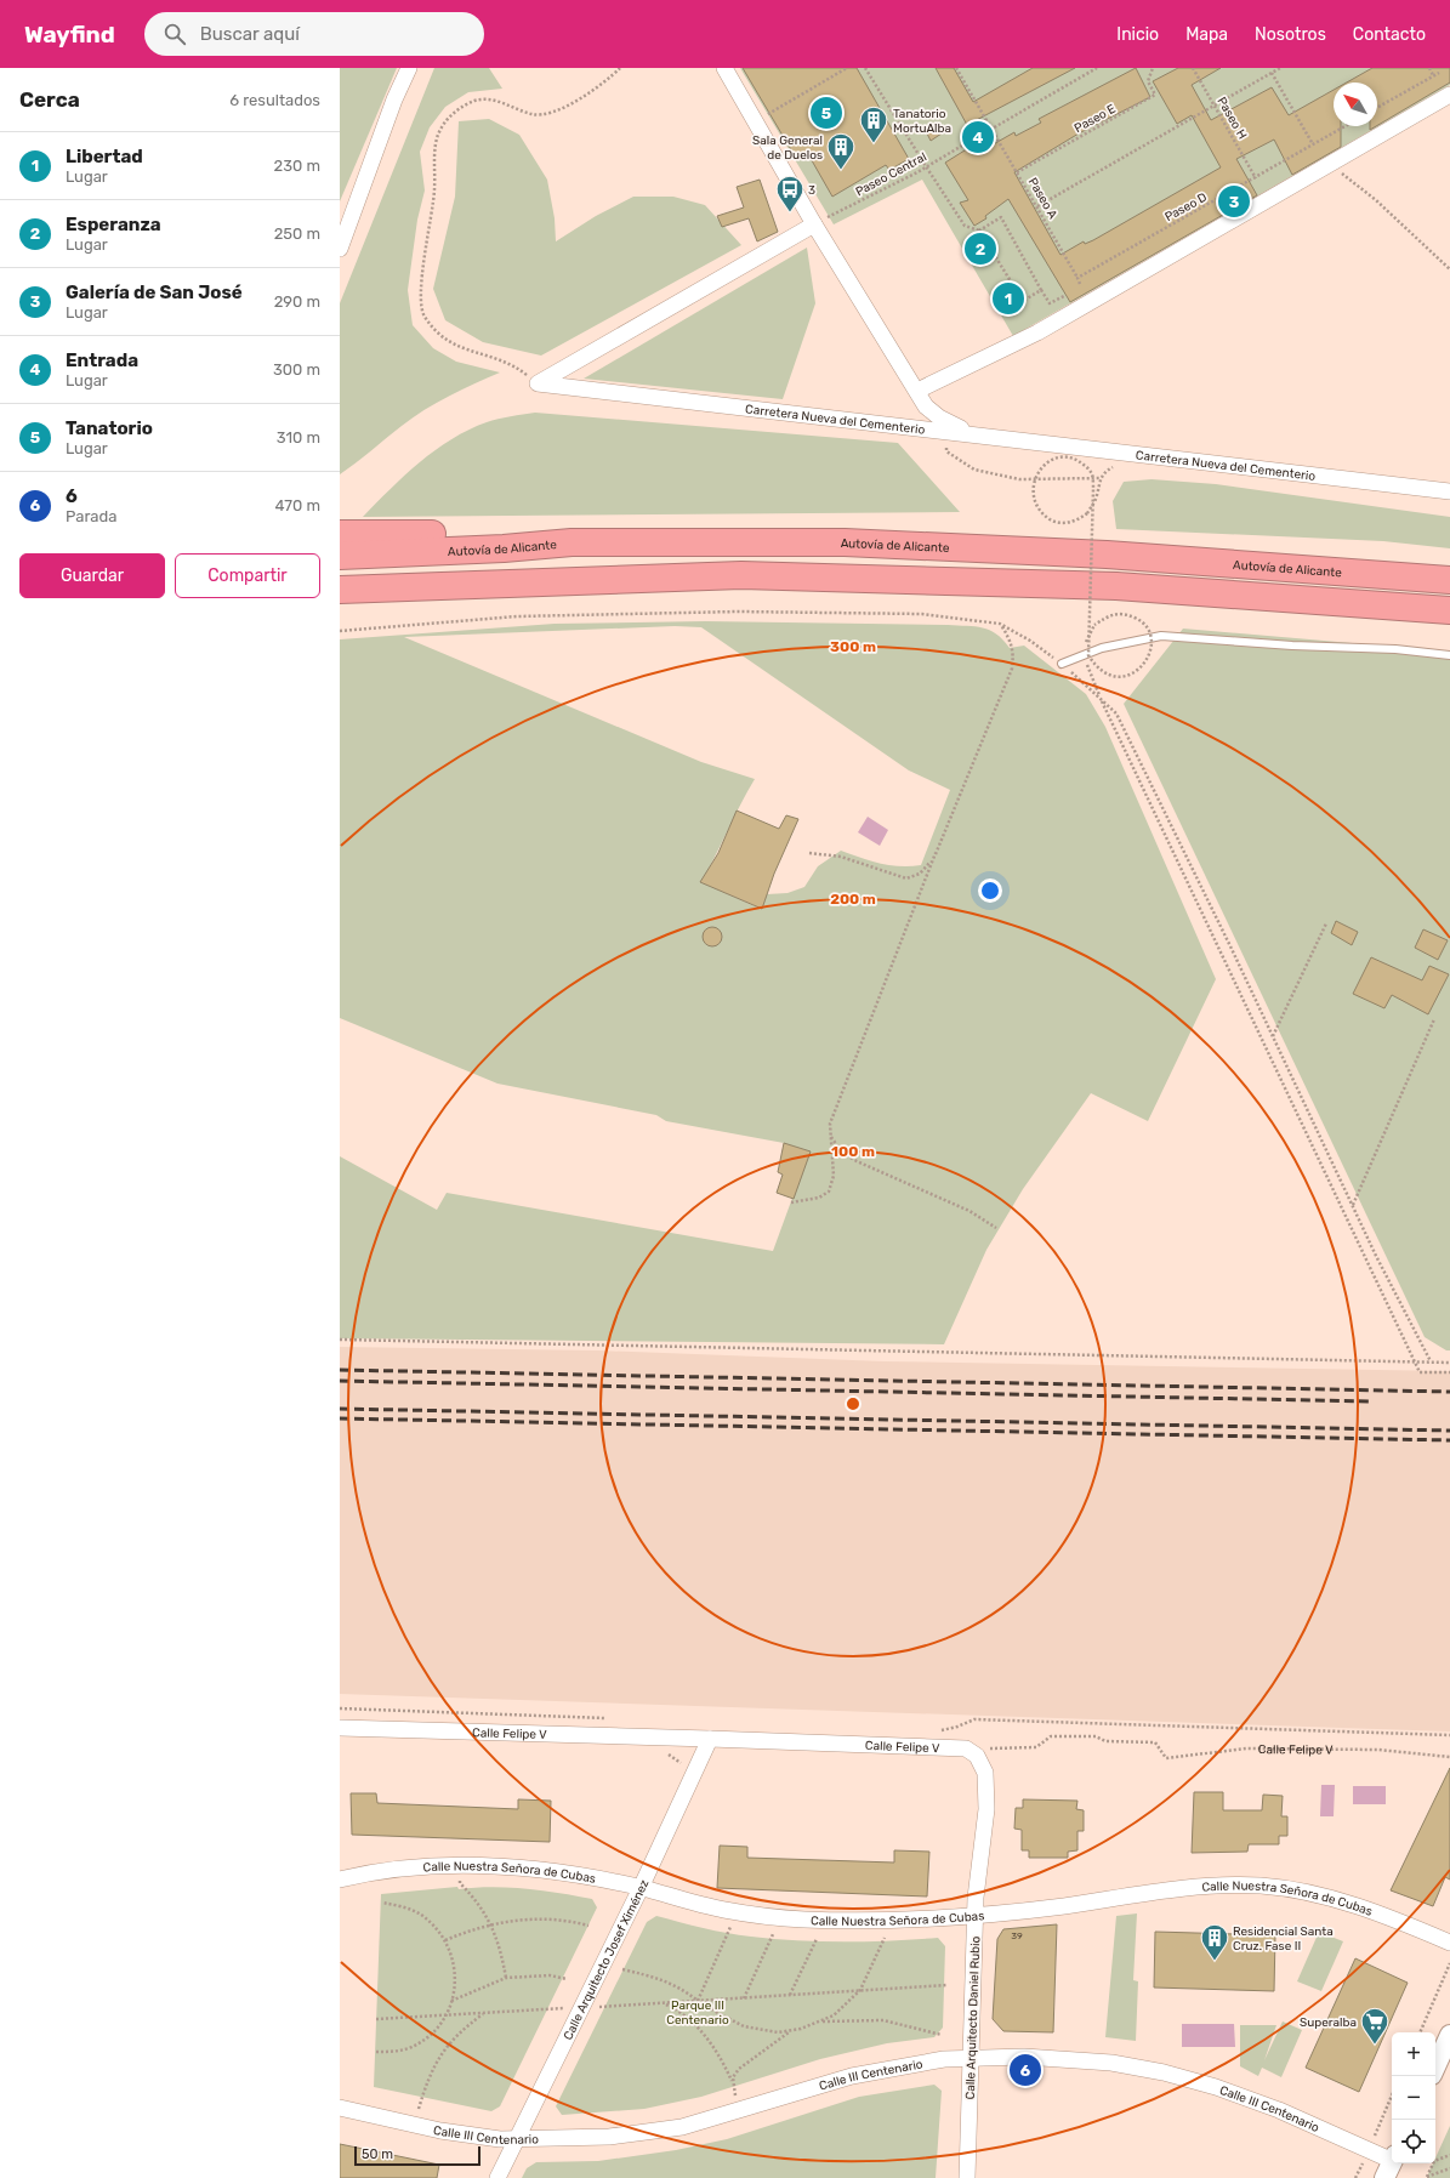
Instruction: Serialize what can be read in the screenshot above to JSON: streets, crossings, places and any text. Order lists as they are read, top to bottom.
{
  "streets": {
    "highway": ["Autovía de Alicante"],
    "street": [
      "Carretera Nueva del Cementerio",
      "Calle Felipe V",
      "Calle Nuestra Señora de Cubas",
      "Calle Arquitecto Josef Ximénez",
      "Calle Arquitecto Daniel Rubio",
      "Calle III Centenario"
    ],
    "path": [
      "Paseo E",
      "Paseo H",
      "Paseo Central",
      "Paseo A",
      "Paseo D"
    ]
  },
  "crossings": [
    ["Paseo E", "Paseo A"],
    ["Paseo H", "Paseo D"],
    ["Paseo A", "Paseo D"],
    ["Calle Felipe V", "Calle Arquitecto Josef Ximénez"],
    ["Calle Felipe V", "Calle Arquitecto Daniel Rubio"],
    ["Calle Nuestra Señora de Cubas", "Calle Arquitecto Josef Ximénez"],
    ["Calle Nuestra Señora de Cubas", "Calle Arquitecto Daniel Rubio"],
    ["Calle Arquitecto Josef Ximénez", "Calle III Centenario"],
    ["Calle Arquitecto Daniel Rubio", "Calle III Centenario"]
  ],
  "parks": ["Parque III Centenario"],
  "places": {
    "building": ["Tanatorio MortuAlba", "Sala General de Duelos", "Residencial Santa Cruz. Fase II"],
    "bus stop": ["3"],
    "supermarket": ["Superalba"]
  },
  "house_numbers": ["39"],
  "scale_bar": "50 m",
  "north": "top left",
  "page": {
    "header": "Wayfind",
    "search": "Buscar aquí",
    "nav": [
      "Inicio",
      "Mapa",
      "Nosotros",
      "Contacto"
    ],
    "heading": ["Cerca", "6 resultados"],
    "pins": [
      "5",
      "4",
      "3",
      "2",
      "1",
      "6"
    ],
    "list": [
      {
        "mark": "1",
        "name": "Libertad",
        "note": "Lugar",
        "value": "230 m"
      },
      {
        "mark": "2",
        "name": "Esperanza",
        "note": "Lugar",
        "value": "250 m"
      },
      {
        "mark": "3",
        "name": "Galería de San José",
        "note": "Lugar",
        "value": "290 m"
      },
      {
        "mark": "4",
        "name": "Entrada",
        "note": "Lugar",
        "value": "300 m"
      },
      {
        "mark": "5",
        "name": "Tanatorio",
        "note": "Lugar",
        "value": "310 m"
      },
      {
        "mark": "6",
        "name": "6",
        "note": "Parada",
        "value": "470 m"
      }
    ],
    "buttons": ["Guardar", "Compartir"],
    "map_buttons": ["+", "−"],
    "scale": "50 m"
  },
  "rings": ["300 m", "200 m", "100 m"]
}
